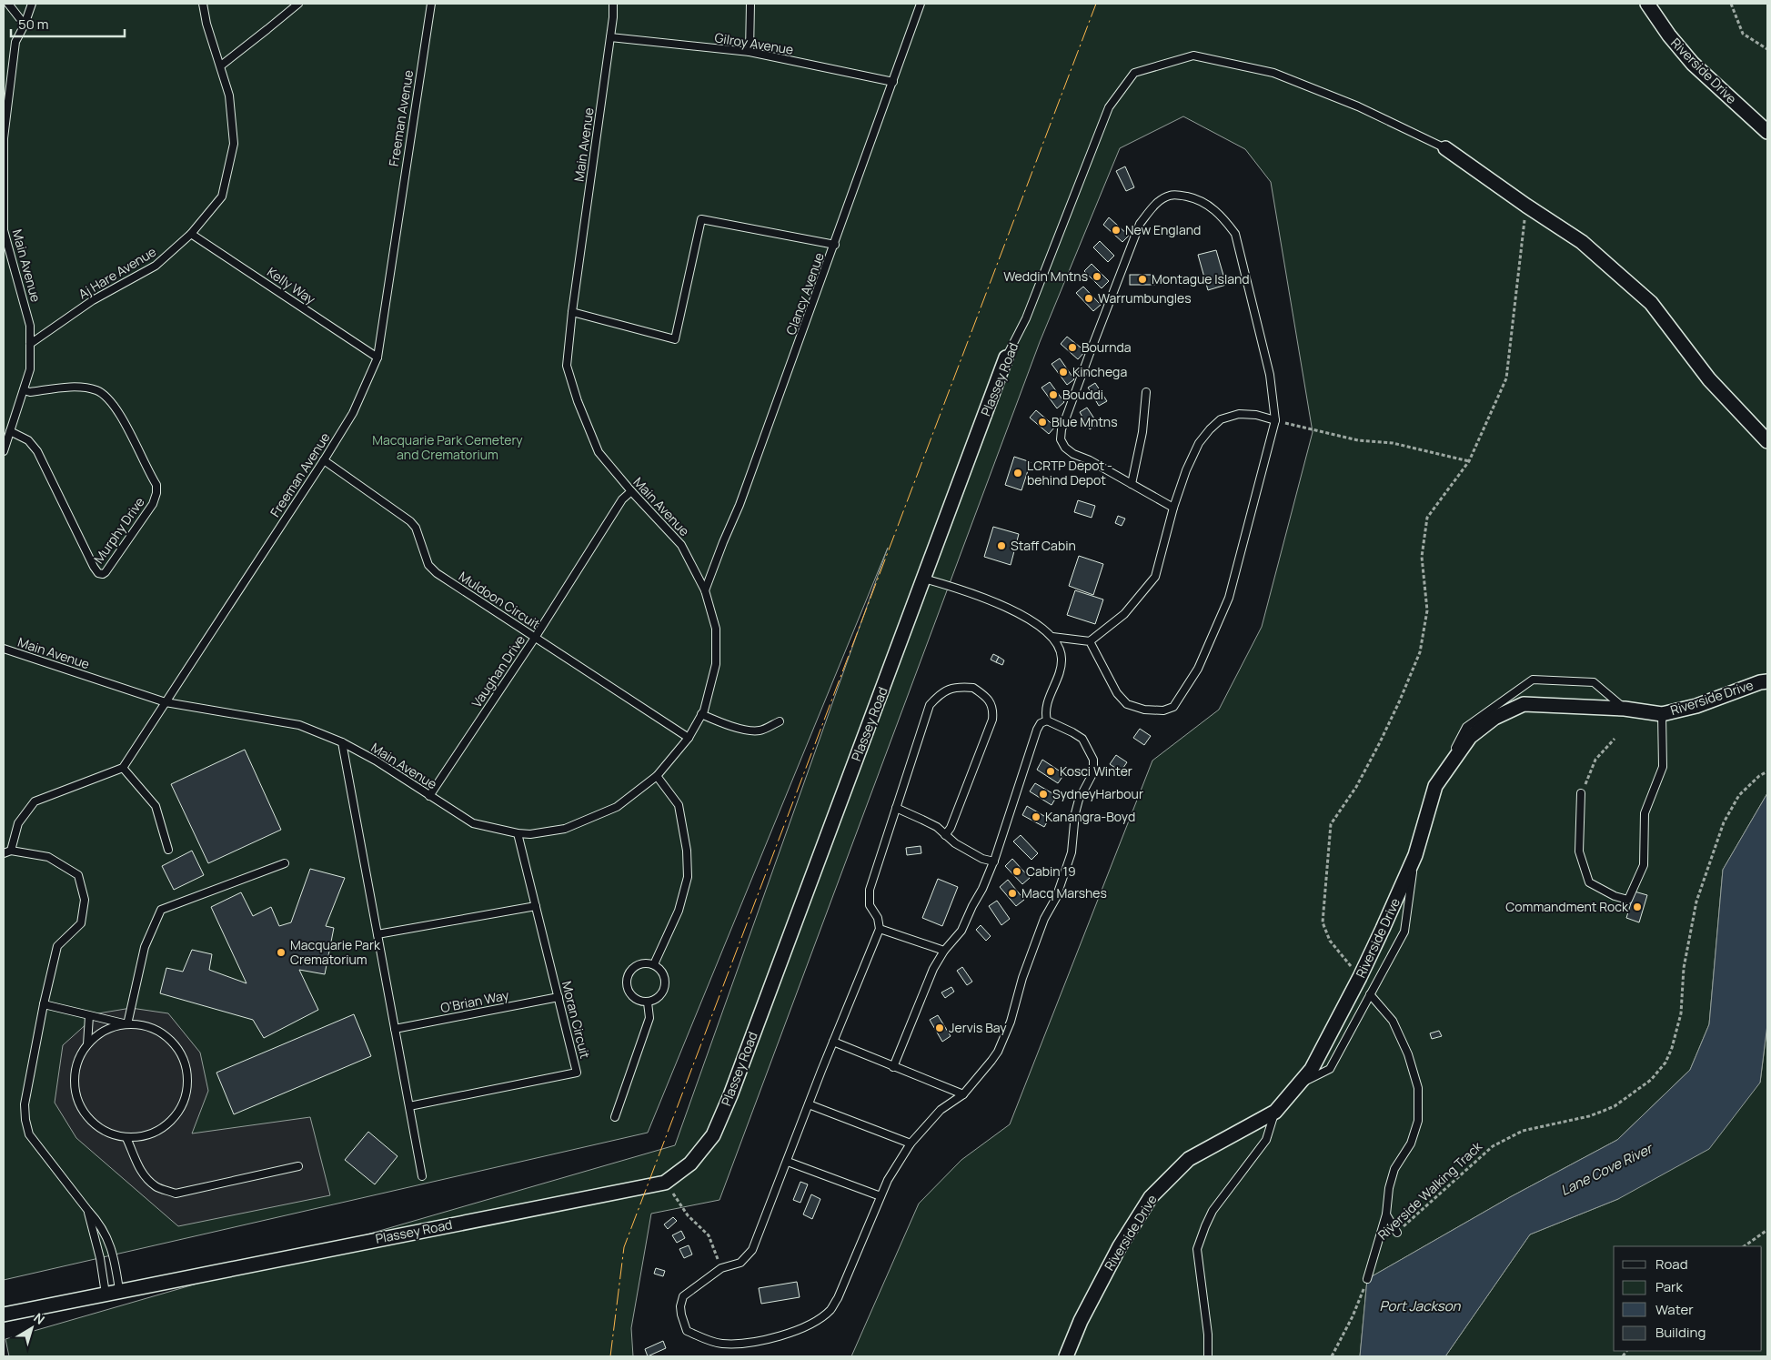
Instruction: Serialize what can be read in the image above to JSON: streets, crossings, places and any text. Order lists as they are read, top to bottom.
{
  "streets": {
    "street": ["Riverside Drive", "Plassey Road"],
    "lane": [
      "Gilroy Avenue",
      "Freeman Avenue",
      "Main Avenue",
      "Aj Hare Avenue",
      "Kelly Way",
      "Clancy Avenue",
      "Murphy Drive",
      "Muldoon Circuit",
      "Vaughan Drive",
      "O'Brian Way",
      "Moran Circuit"
    ],
    "path": ["Riverside Walking Track"]
  },
  "crossings": [
    ["Gilroy Avenue", "Main Avenue"],
    ["Gilroy Avenue", "Clancy Avenue"],
    ["Freeman Avenue", "Main Avenue"],
    ["Freeman Avenue", "Kelly Way"],
    ["Freeman Avenue", "Muldoon Circuit"],
    ["Main Avenue", "Aj Hare Avenue"],
    ["Main Avenue", "Clancy Avenue"],
    ["Main Avenue", "Murphy Drive"],
    ["Main Avenue", "Muldoon Circuit"],
    ["Main Avenue", "Vaughan Drive"],
    ["Main Avenue", "Moran Circuit"],
    ["Aj Hare Avenue", "Kelly Way"],
    ["Muldoon Circuit", "Vaughan Drive"],
    ["O'Brian Way", "Moran Circuit"]
  ],
  "water": ["Lane Cove River", "Port Jackson"],
  "parks": ["Macquarie Park Cemetery and Crematorium"],
  "places": [
    "New England",
    "Weddin Mntns",
    "Montague Island",
    "Warrumbungles",
    "Bournda",
    "Kinchega",
    "Bouddi",
    "Blue Mntns",
    "LCRTP Depot - behind Depot",
    "Staff Cabin",
    "Kosci Winter",
    "SydneyHarbour",
    "Kanangra-Boyd",
    "Cabin 19",
    "Macq Marshes",
    "Commandment Rock",
    "Macquarie Park Crematorium",
    "Jervis Bay"
  ],
  "legend": [
    "Road",
    "Park",
    "Water",
    "Building"
  ],
  "scale_bar": "50 m",
  "north": "top right"
}
